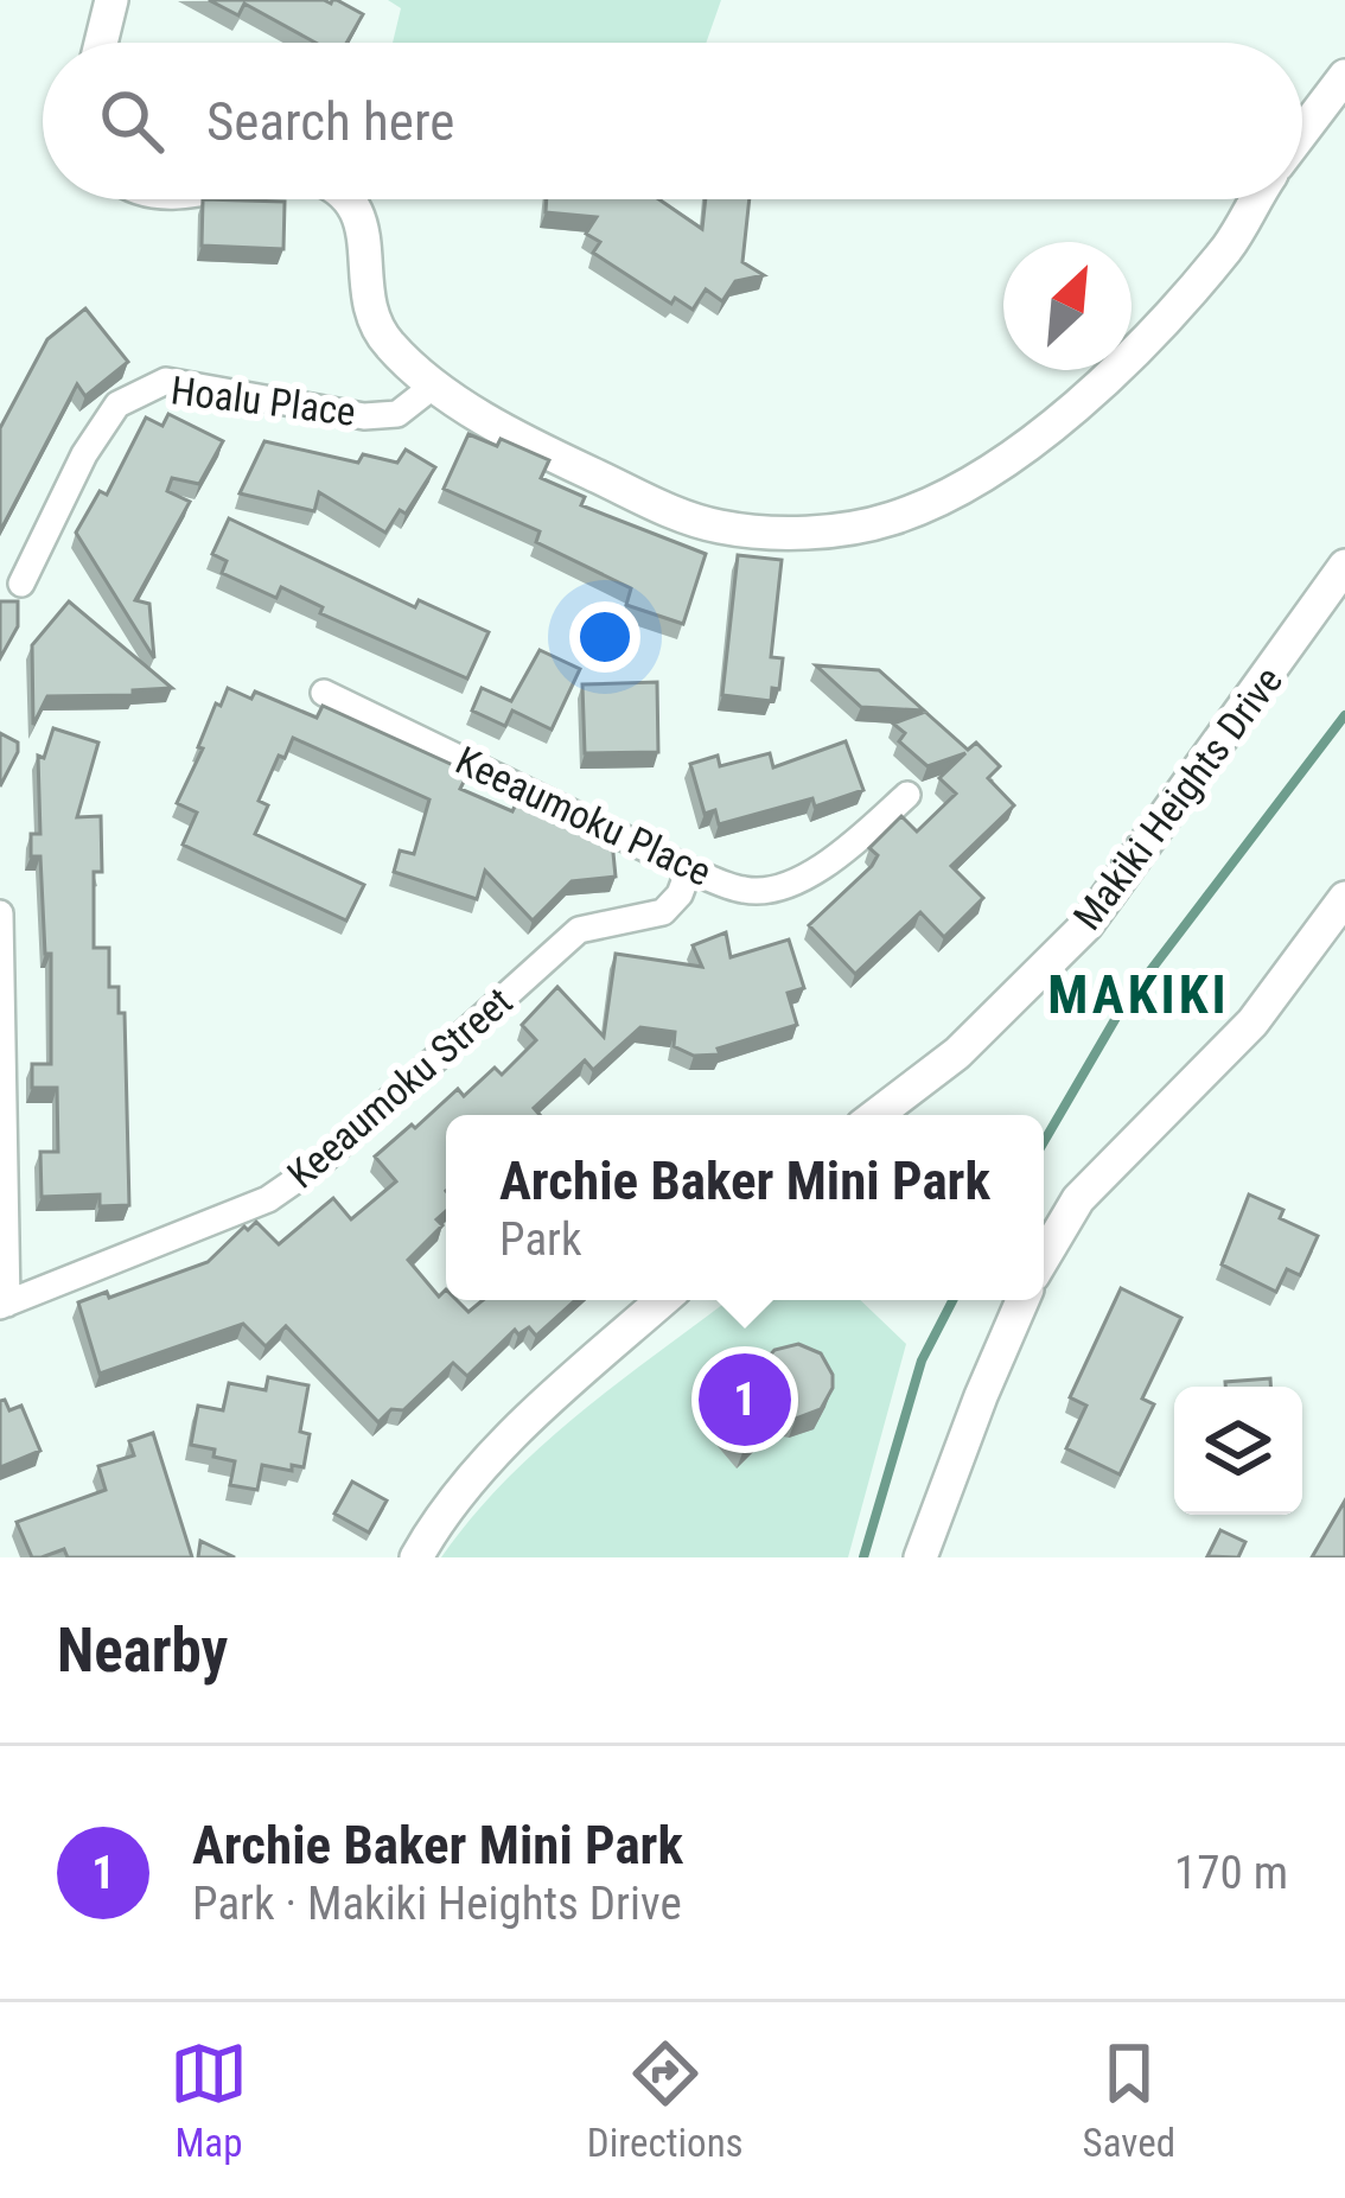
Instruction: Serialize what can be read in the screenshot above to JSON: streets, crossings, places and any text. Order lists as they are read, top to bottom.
{
  "streets": {
    "street": [
      "Hoalu Place",
      "Makiki Heights Drive",
      "Keeaumoku Place",
      "Keeaumoku Street"
    ]
  },
  "crossings": [
    ["Keeaumoku Place", "Keeaumoku Street"]
  ],
  "districts": ["MAKIKI"],
  "north": "top right",
  "page": {
    "search": "Search here",
    "popup": ["Archie Baker Mini Park", "Park"],
    "pins": "1",
    "heading": "Nearby",
    "list": [
      {
        "mark": "1",
        "name": "Archie Baker Mini Park",
        "note": "Park · Makiki Heights Drive",
        "value": "170 m"
      }
    ],
    "nav": ["Map", "Directions", "Saved"]
  }
}
